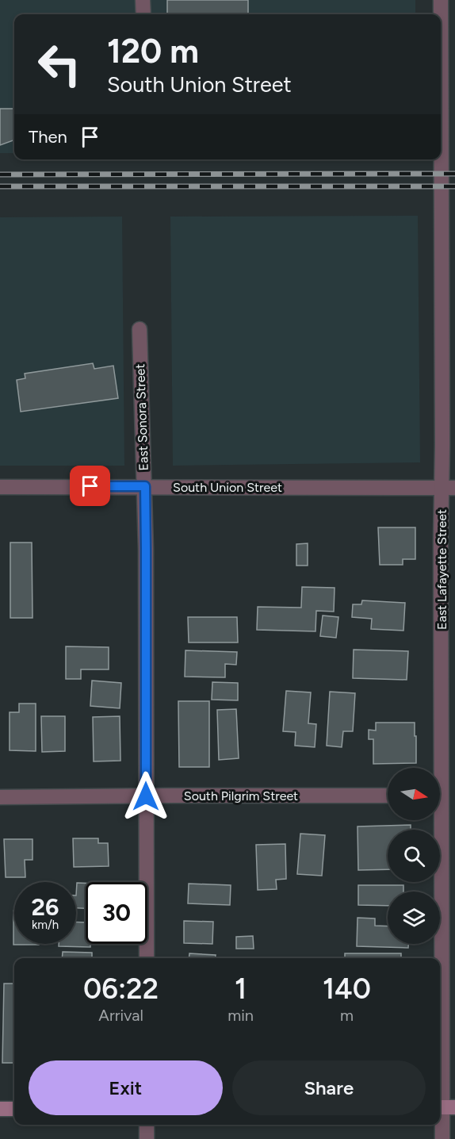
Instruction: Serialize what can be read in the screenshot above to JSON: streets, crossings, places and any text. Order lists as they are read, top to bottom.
{
  "streets": {
    "street": [
      "East Sonora Street",
      "South Union Street",
      "East Lafayette Street",
      "South Pilgrim Street"
    ]
  },
  "crossings": [
    ["East Sonora Street", "South Union Street"],
    ["East Sonora Street", "South Pilgrim Street"],
    ["South Union Street", "East Lafayette Street"]
  ],
  "north": "right",
  "page": {
    "turn": ["120 m", "South Union Street"],
    "then": "Then",
    "speed": "26 km/h",
    "limit": "30",
    "eta": [
      "06:22",
      "Arrival",
      "1",
      "min",
      "140",
      "m"
    ],
    "buttons": ["Exit", "Share"]
  }
}
